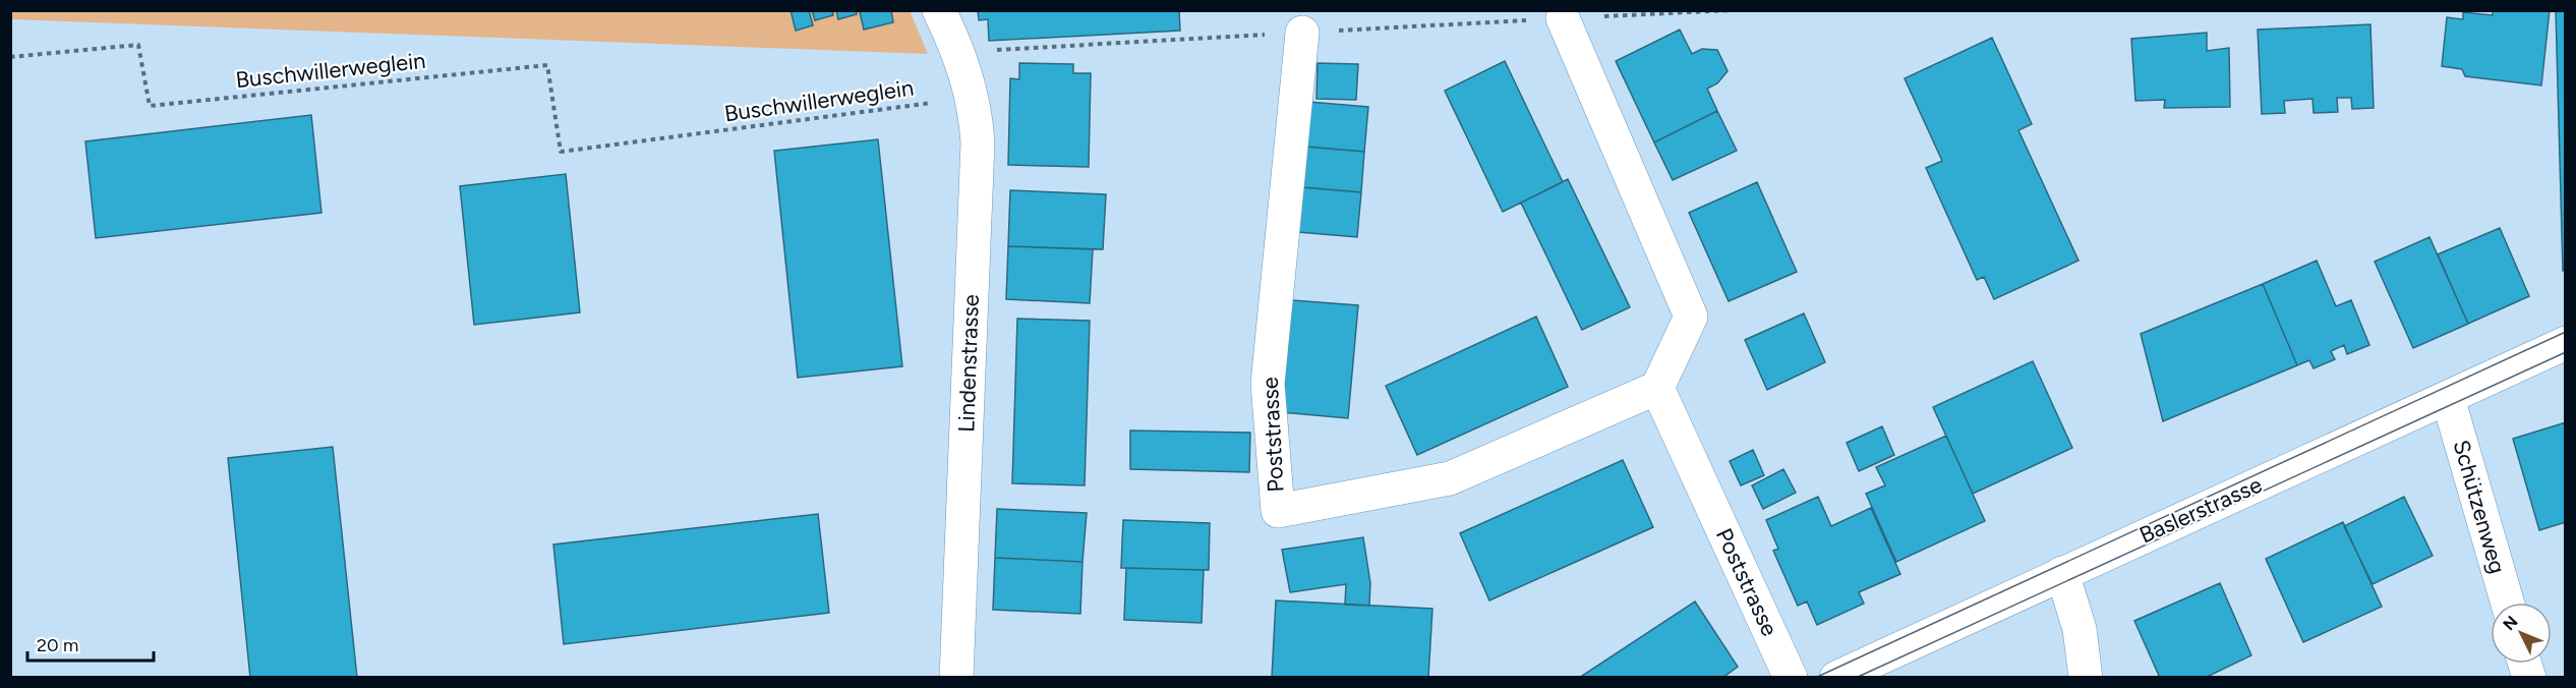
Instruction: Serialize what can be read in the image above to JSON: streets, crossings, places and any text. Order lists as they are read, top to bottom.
{
  "streets": {
    "street": [
      "Lindenstrasse",
      "Poststrasse",
      "Schützenweg",
      "Baslerstrasse"
    ],
    "path": ["Buschwillerweglein"]
  },
  "crossings": [
    ["Buschwillerweglein", "Lindenstrasse"],
    ["Schützenweg", "Baslerstrasse"]
  ],
  "scale_bar": "20 m",
  "north": "top left"
}
